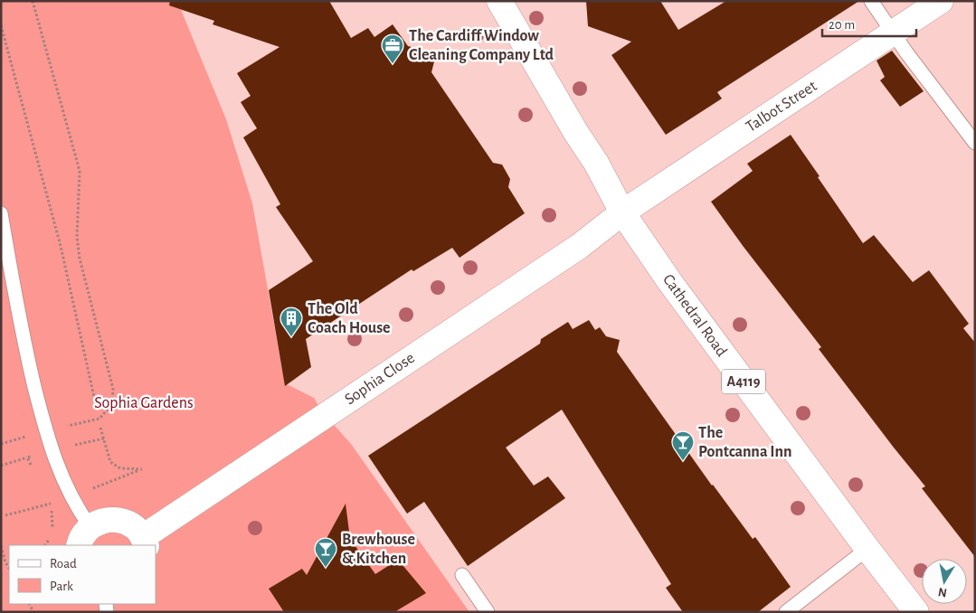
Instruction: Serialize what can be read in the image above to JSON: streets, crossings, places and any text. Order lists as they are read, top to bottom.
{
  "streets": {
    "street": [
      "Talbot Street",
      "Cathedral Road",
      "Sophia Close",
      "A4119"
    ]
  },
  "crossings": [
    ["Talbot Street", "Cathedral Road"],
    ["Talbot Street", "Sophia Close"],
    ["Cathedral Road", "Sophia Close"]
  ],
  "parks": ["Sophia Gardens"],
  "places": {
    "office": ["The Cardiff Window Cleaning Company Ltd"],
    "building": ["The Old Coach House"],
    "bar": ["The Pontcanna Inn", "Brewhouse & Kitchen"]
  },
  "legend": ["Road", "Park"],
  "scale_bar": "20 m",
  "north": "bottom"
}
